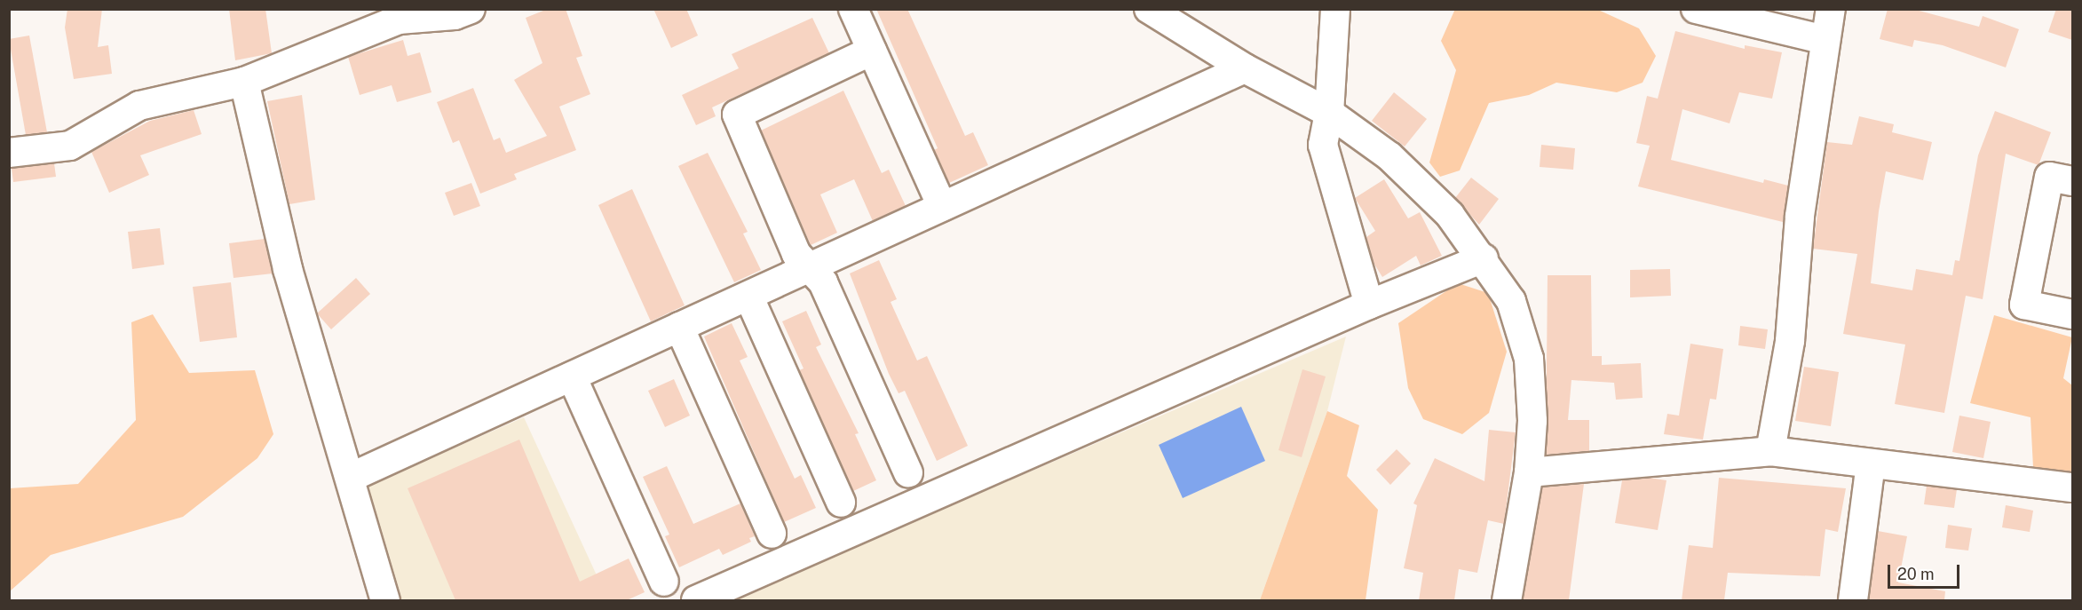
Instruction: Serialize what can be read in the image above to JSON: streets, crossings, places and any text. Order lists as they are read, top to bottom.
{
  "scale_bar": "20 m"
}
